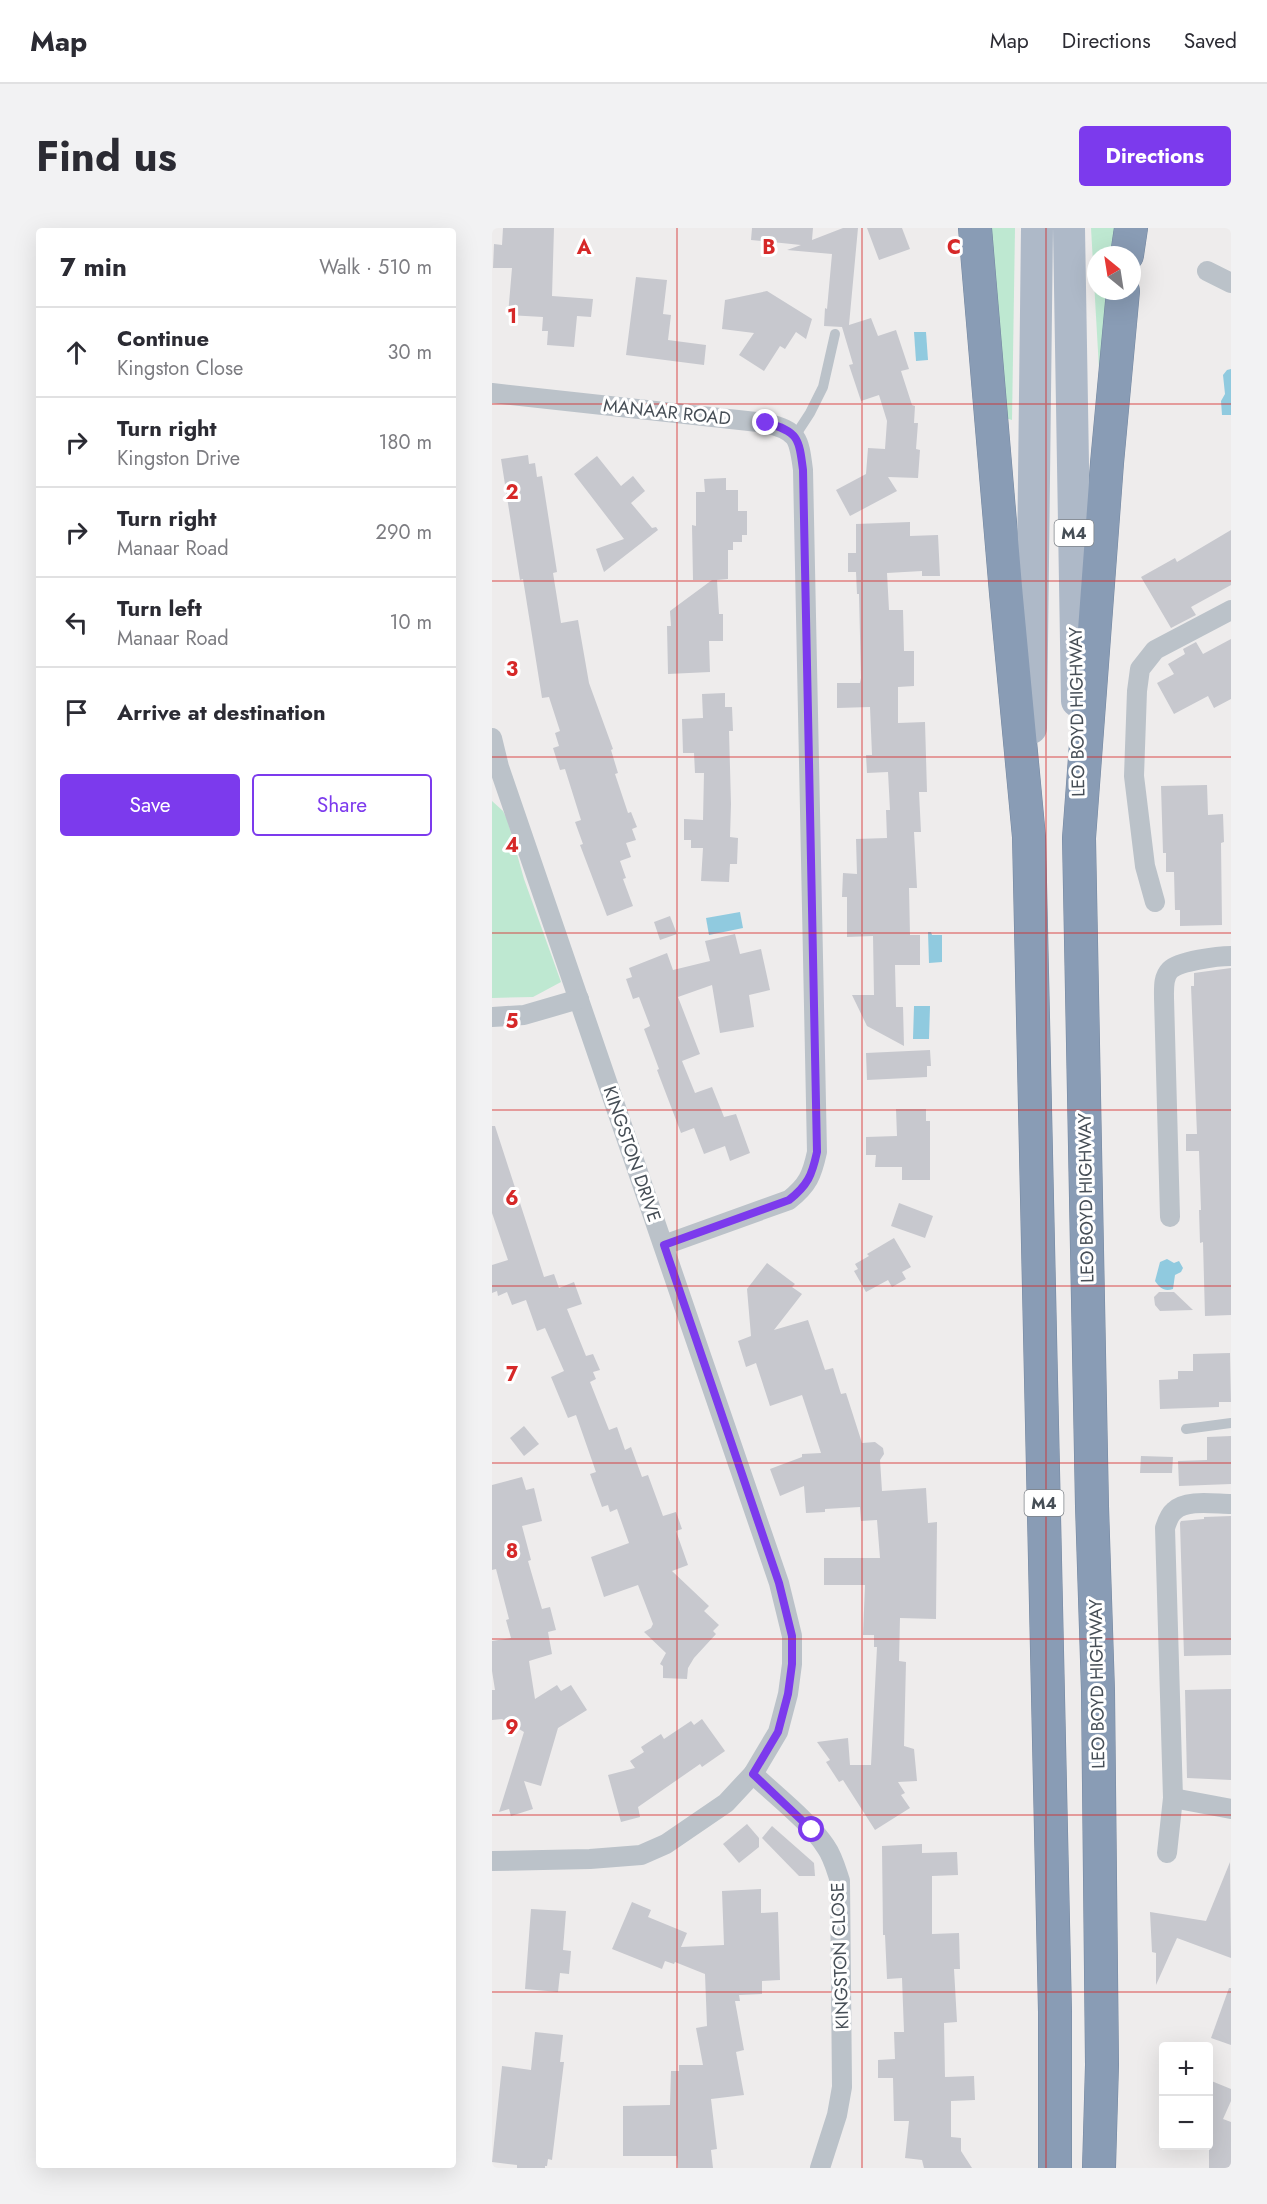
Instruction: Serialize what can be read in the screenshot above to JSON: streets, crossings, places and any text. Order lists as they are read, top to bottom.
{
  "streets": {
    "highway": ["M4", "LEO BOYD HIGHWAY"],
    "street": ["MANAAR ROAD", "KINGSTON DRIVE", "KINGSTON CLOSE"]
  },
  "crossings": [
    ["KINGSTON DRIVE", "KINGSTON CLOSE"]
  ],
  "north": "top left",
  "page": {
    "header": "Map",
    "nav": ["Map", "Directions", "Saved"],
    "title": "Find us",
    "buttons": [
      "Directions",
      ["Save", "Share"]
    ],
    "heading": ["7 min", "Walk · 510 m"],
    "list": [
      ["Continue", "Kingston Close", "30 m"],
      ["Turn right", "Kingston Drive", "180 m"],
      ["Turn right", "Manaar Road", "290 m"],
      ["Turn left", "Manaar Road", "10 m"],
      "Arrive at destination"
    ],
    "map_buttons": ["+", "−"]
  },
  "grid": {
    "columns": ["A", "B", "C"],
    "rows": [
      "1",
      "2",
      "3",
      "4",
      "5",
      "6",
      "7",
      "8",
      "9"
    ]
  }
}
